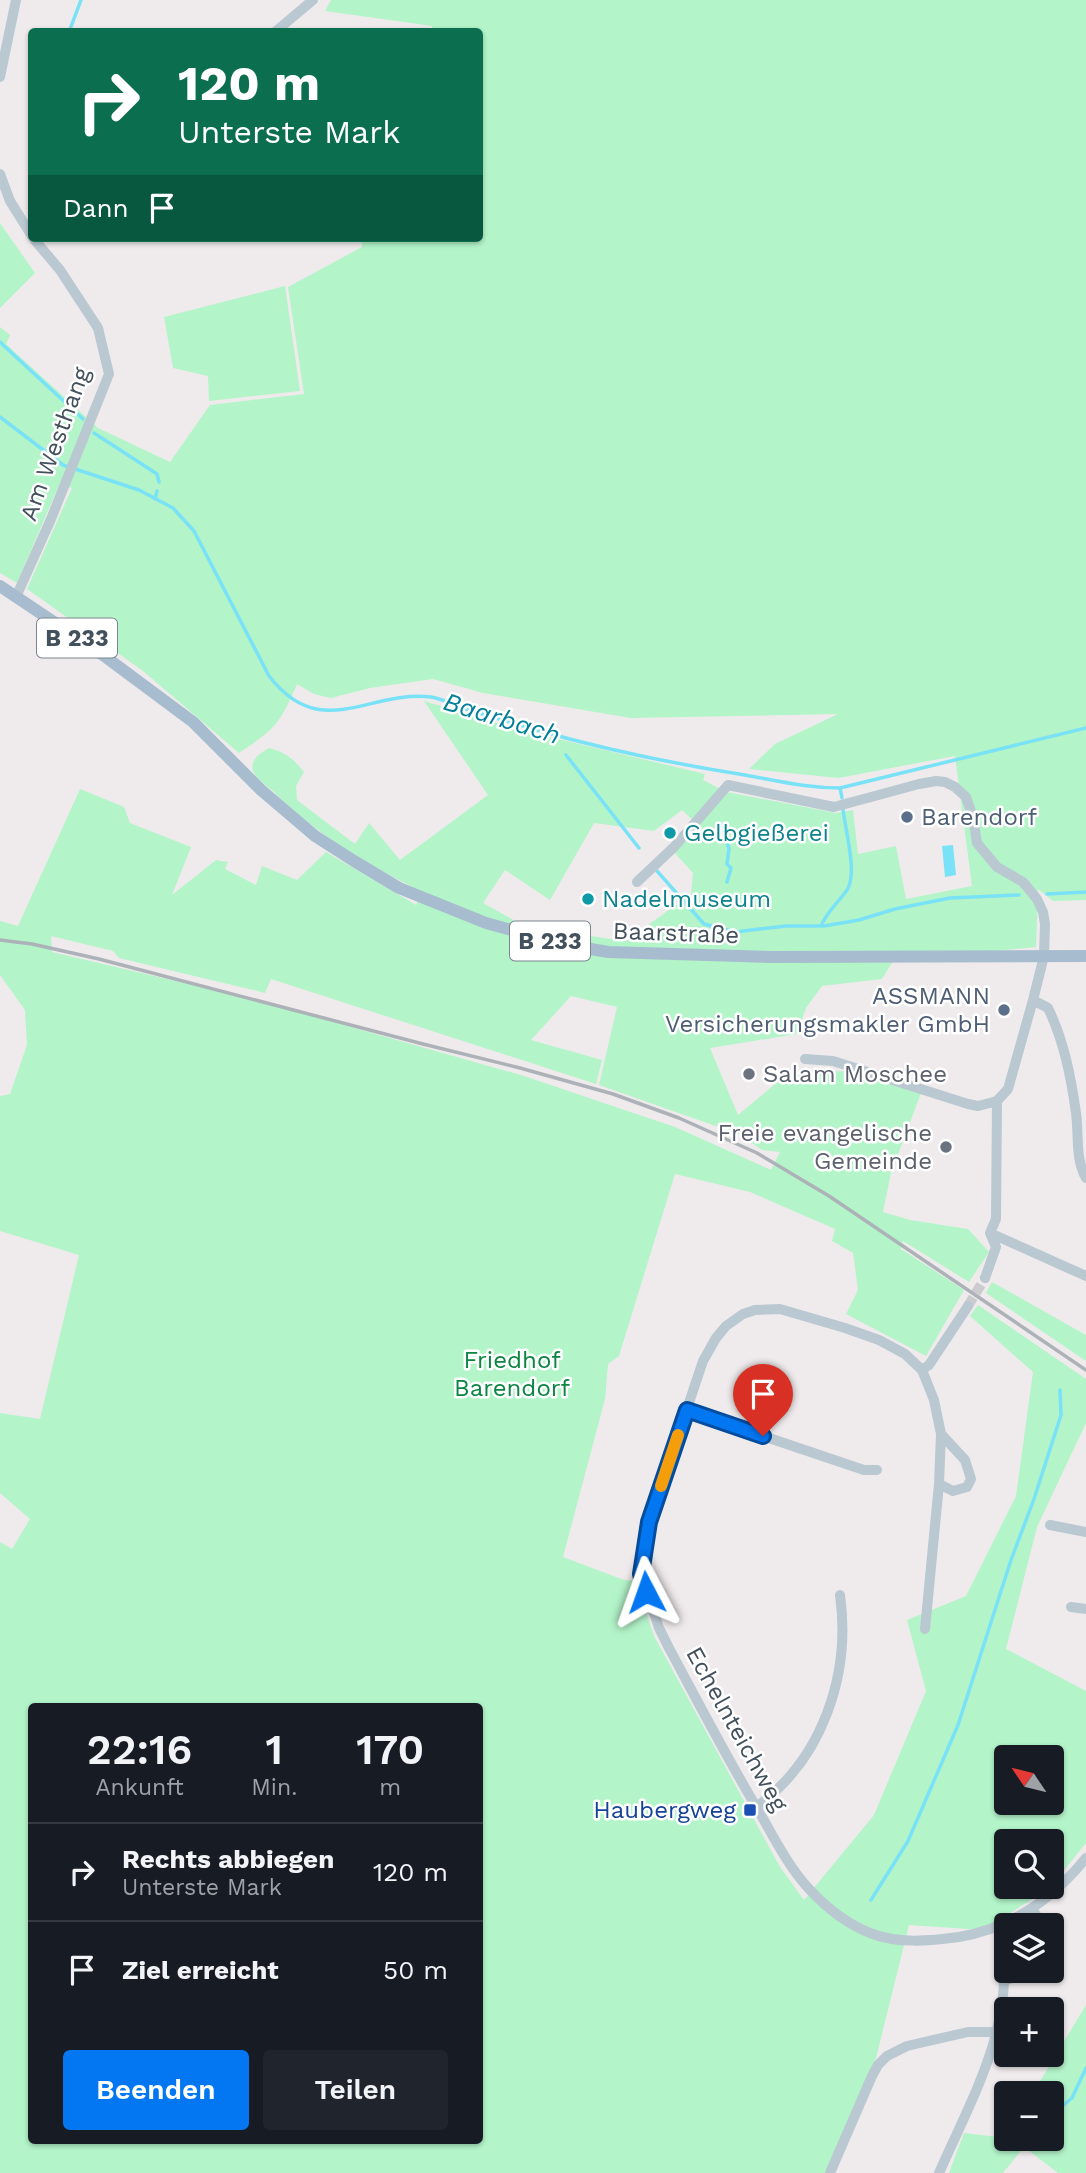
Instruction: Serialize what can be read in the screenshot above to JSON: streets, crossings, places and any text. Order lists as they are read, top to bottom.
{
  "streets": {
    "main road": ["B 233", "Baarstraße"],
    "street": ["Am Westhang", "Echelnteichweg"]
  },
  "crossings": [
    ["Am Westhang", "B 233"],
    ["Am Westhang", "Baarstraße"],
    ["B 233", "Baarstraße"]
  ],
  "water": ["Baarbach"],
  "parks": ["Friedhof Barendorf"],
  "places": {
    "other": [
      "Barendorf",
      "Gelbgießerei",
      "Nadelmuseum",
      "ASSMANN Versicherungsmakler GmbH",
      "Salam Moschee",
      "Freie evangelische Gemeinde"
    ],
    "transit": ["Haubergweg"]
  },
  "north": "top left",
  "page": {
    "turn": ["120 m", "Unterste Mark"],
    "then": "Dann",
    "eta": [
      "22:16",
      "Ankunft",
      "1",
      "Min.",
      "170",
      "m"
    ],
    "map_buttons": ["+", "−"],
    "list": [
      {
        "name": "Rechts abbiegen",
        "note": "Unterste Mark",
        "value": "120 m"
      },
      {
        "name": "Ziel erreicht",
        "value": "50 m"
      }
    ],
    "buttons": ["Beenden", "Teilen"]
  }
}
